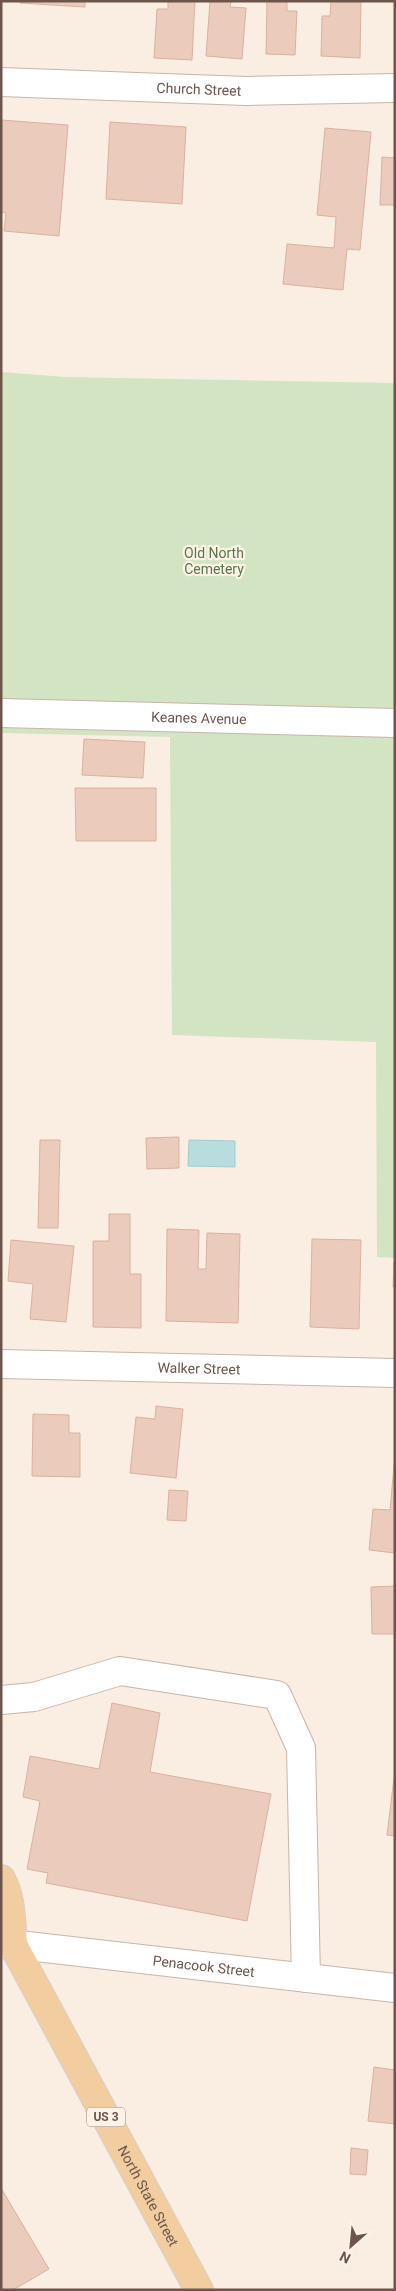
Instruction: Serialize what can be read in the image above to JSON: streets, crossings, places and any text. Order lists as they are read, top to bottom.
{
  "streets": {
    "main road": ["US 3", "North State Street"],
    "street": [
      "Church Street",
      "Keanes Avenue",
      "Walker Street",
      "Penacook Street"
    ]
  },
  "crossings": [
    ["Penacook Street", "North State Street"]
  ],
  "parks": ["Old North Cemetery"],
  "north": "bottom left"
}
